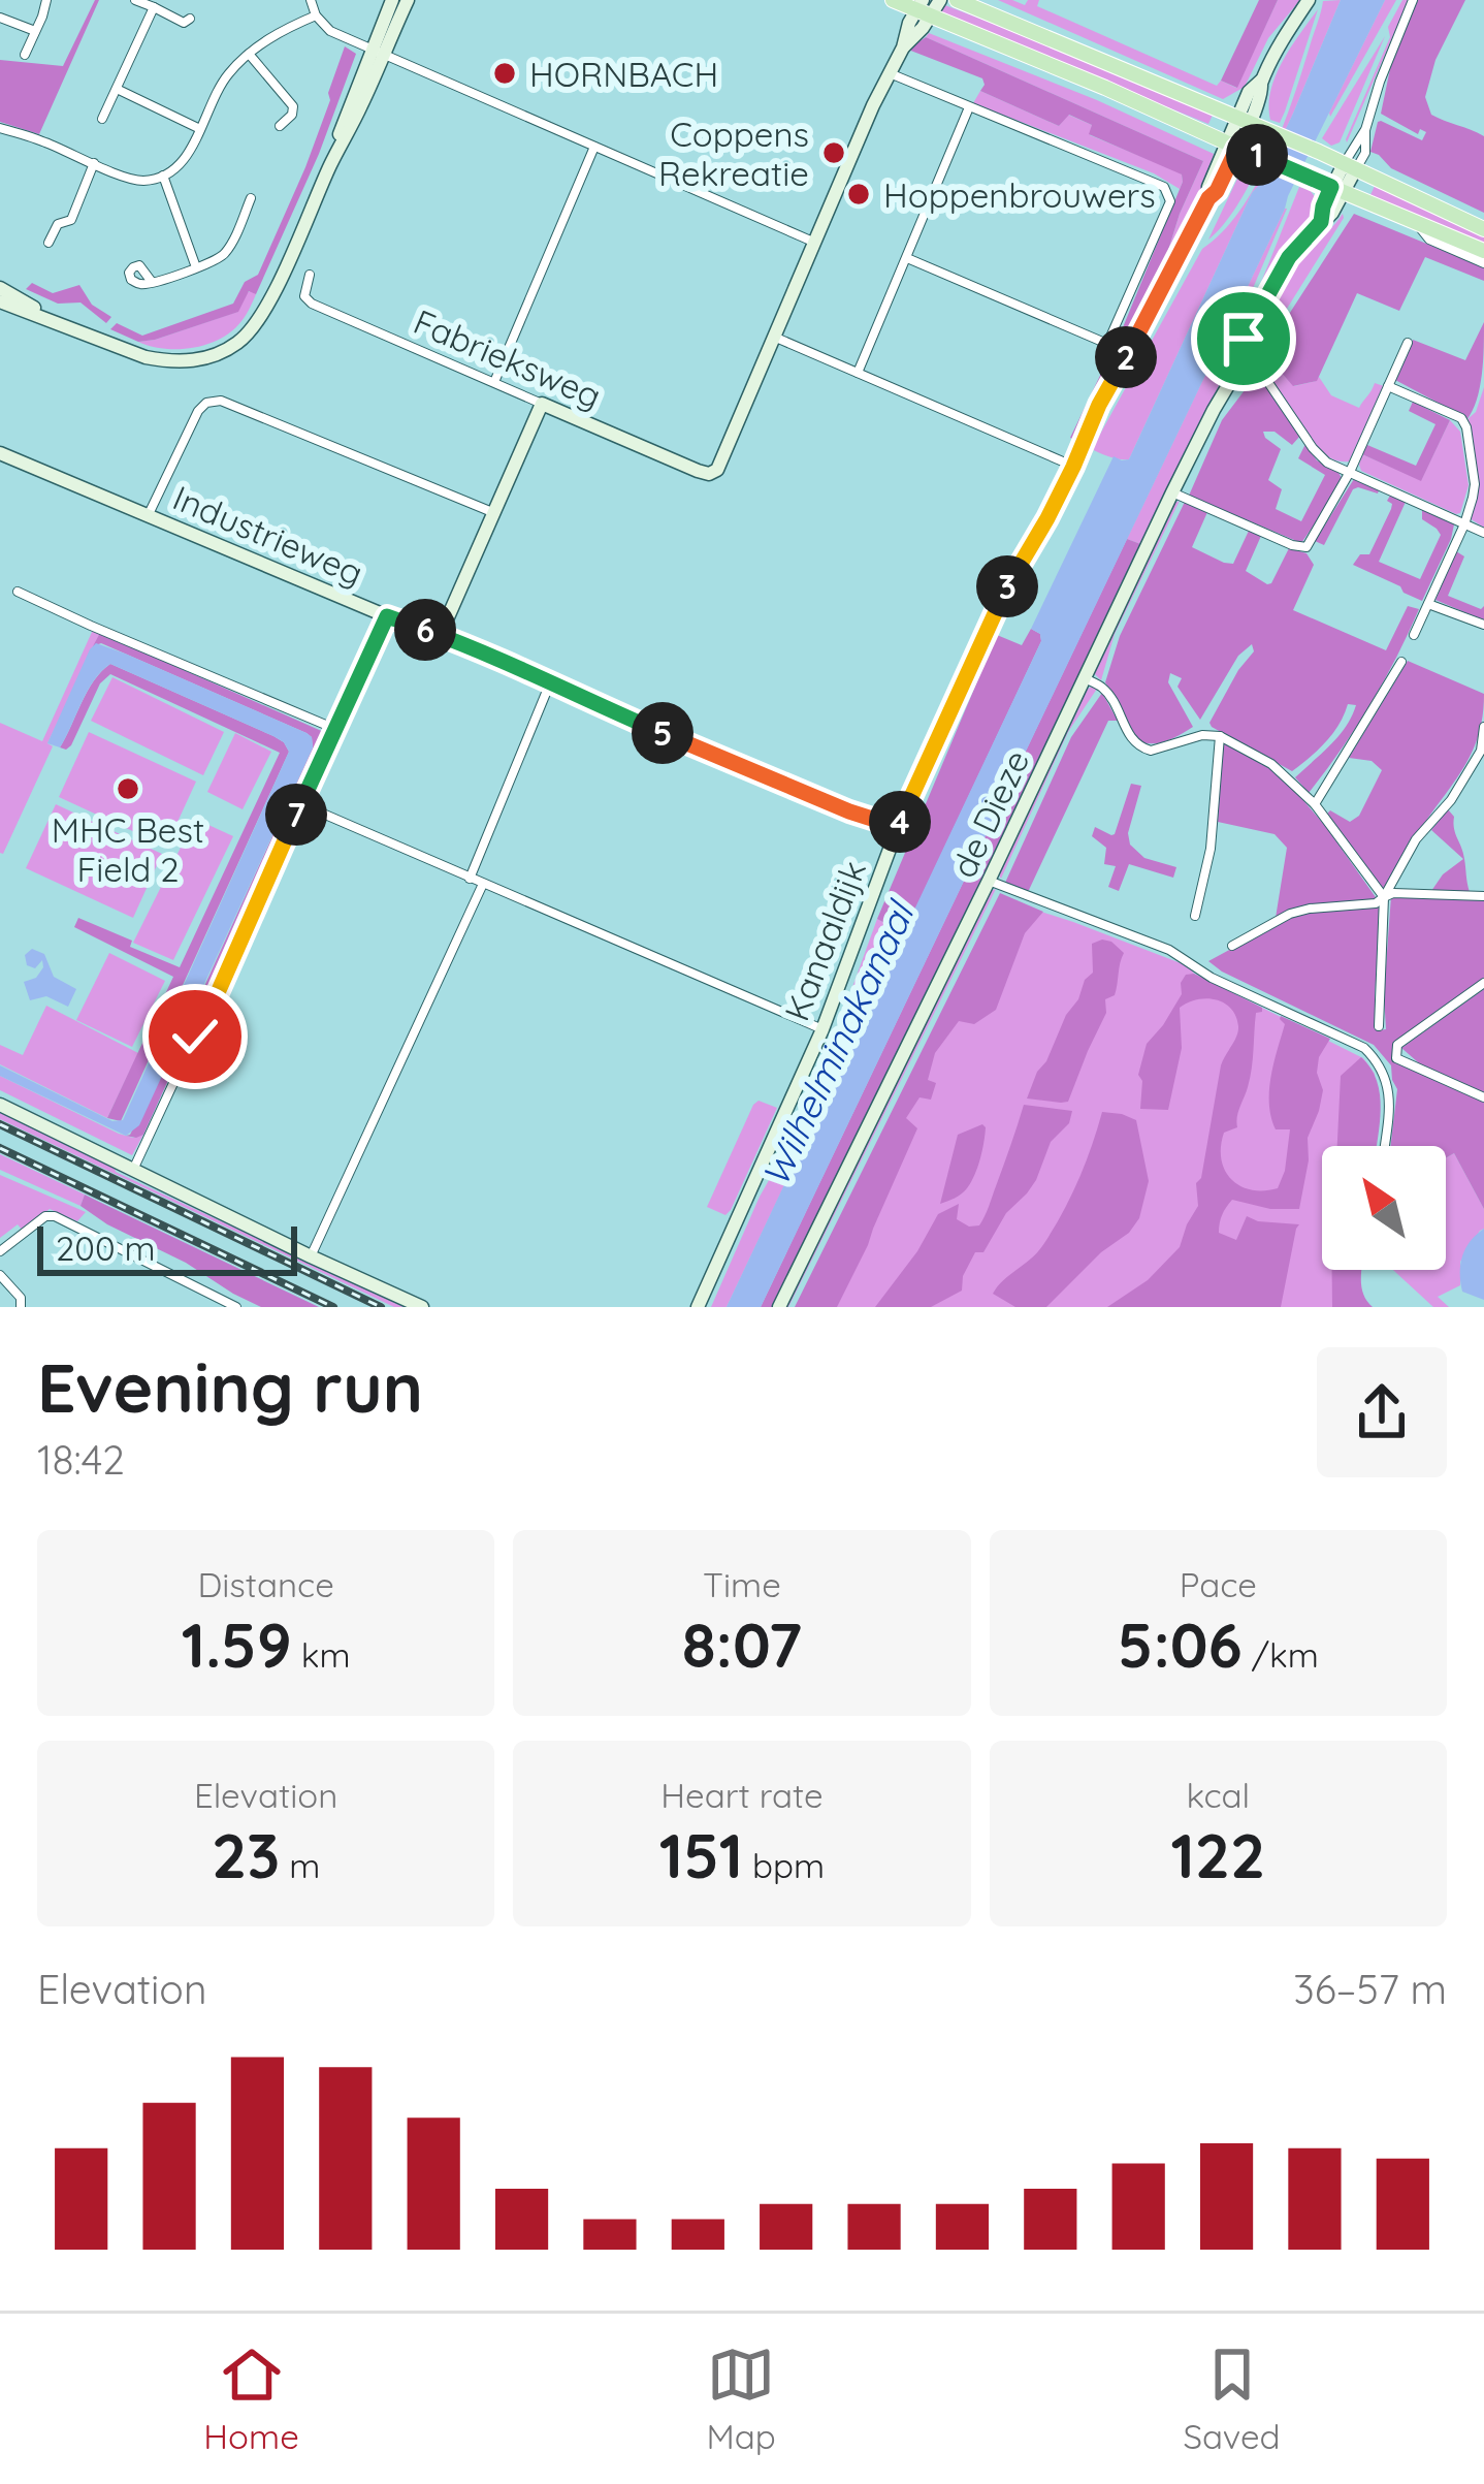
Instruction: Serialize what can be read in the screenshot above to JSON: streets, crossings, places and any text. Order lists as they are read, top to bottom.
{
  "streets": {
    "street": [
      "Fabrieksweg",
      "Industrieweg",
      "de Dieze",
      "Kanaaldijk"
    ]
  },
  "crossings": [
    ["Industrieweg", "Kanaaldijk"]
  ],
  "water": ["Wilhelminakanaal"],
  "places": [
    "HORNBACH",
    "Coppens Rekreatie",
    "Hoppenbrouwers",
    "MHC Best Field 2"
  ],
  "scale_bar": "200 m",
  "north": "top left",
  "page": {
    "pins": [
      "1",
      "2",
      "3",
      "6",
      "5",
      "7",
      "4"
    ],
    "scale": "200 m",
    "heading": ["Evening run", "18:42"],
    "stats": [
      ["Distance", "1.59 km"],
      ["Time", "8:07"],
      ["Pace", "5:06 /km"],
      ["Elevation", "23 m"],
      ["Heart rate", "151 bpm"],
      ["kcal", "122"]
    ],
    "chart": ["Elevation", "36–57 m"],
    "tabs": ["Home", "Map", "Saved"]
  }
}
